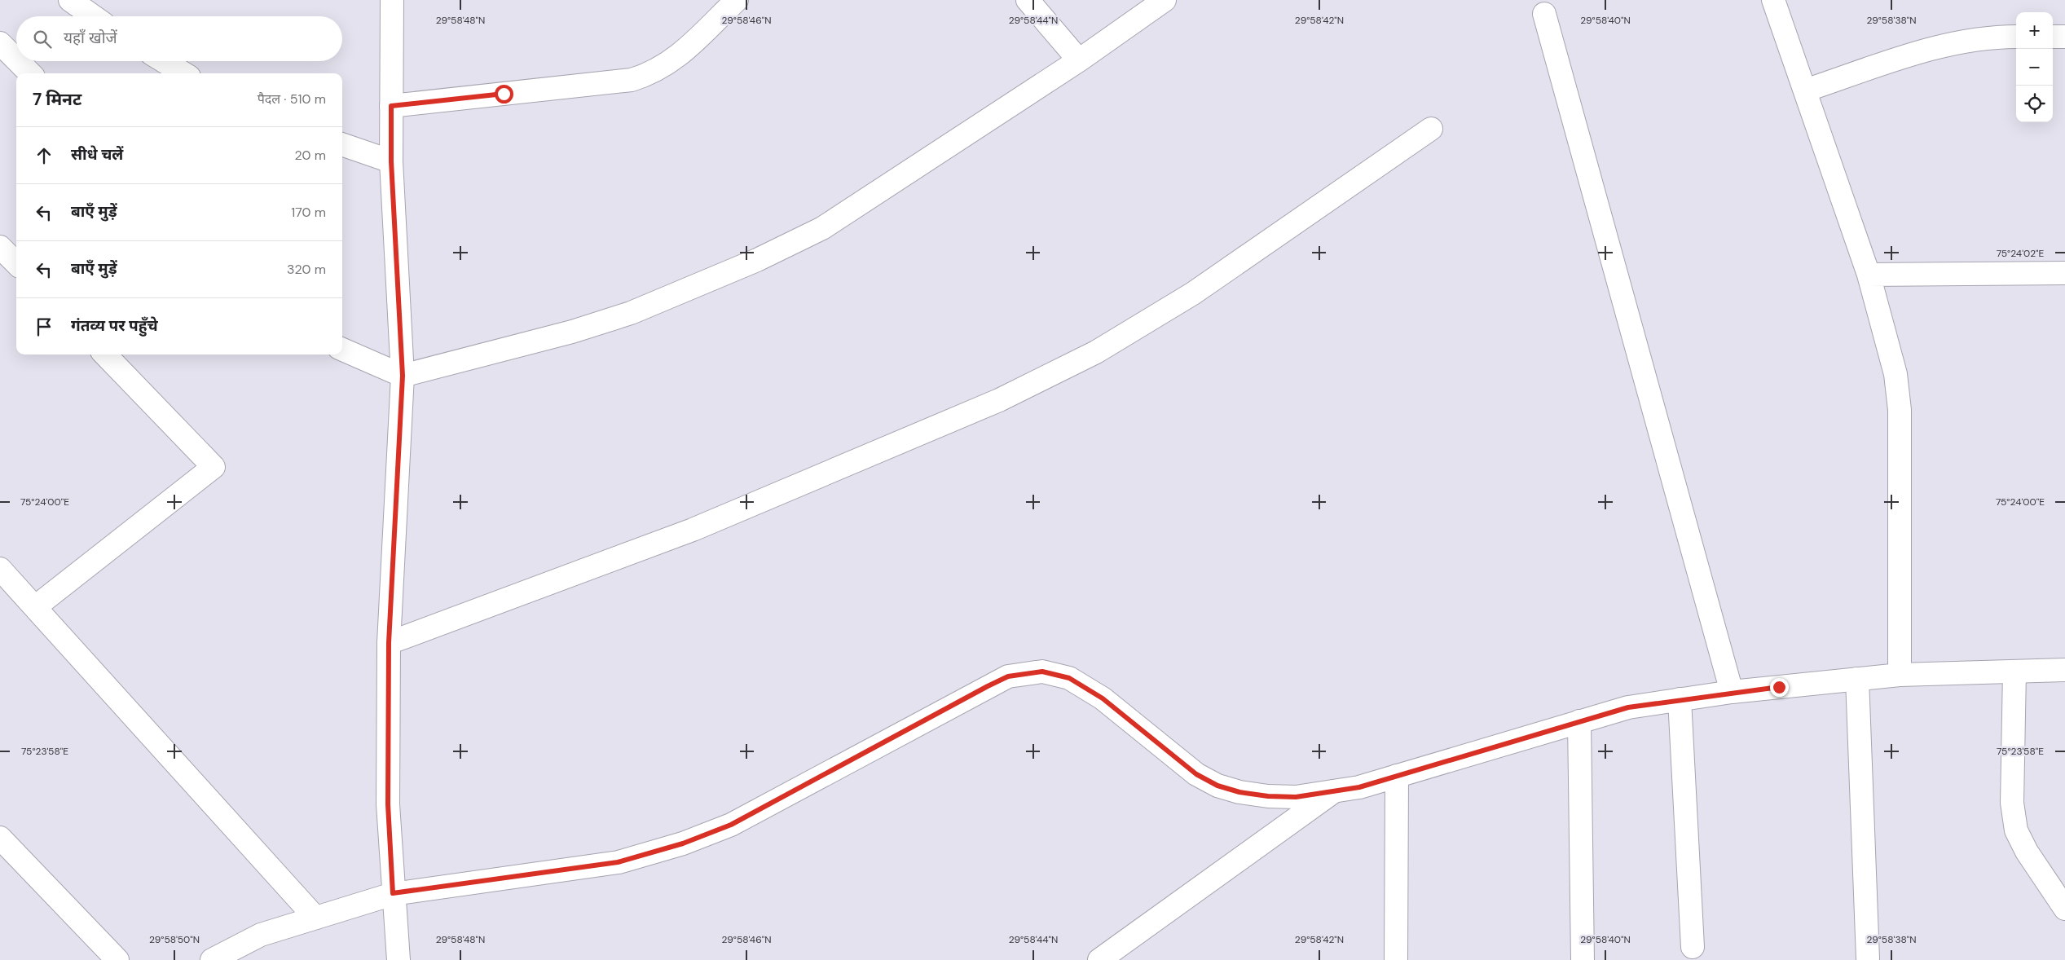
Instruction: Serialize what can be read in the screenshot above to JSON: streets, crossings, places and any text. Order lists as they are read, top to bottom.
{
  "page": {
    "map_buttons": ["+", "−"],
    "search": "यहाँ खोजें",
    "heading": ["7 मिनट", "पैदल · 510 m"],
    "list": [
      ["सीधे चलें", "20 m"],
      ["बाएँ मुड़ें", "170 m"],
      ["बाएँ मुड़ें", "320 m"],
      "गंतव्य पर पहुँचे"
    ]
  },
  "coordinates": [
    "29°58'48\"N",
    "29°58'46\"N",
    "29°58'44\"N",
    "29°58'42\"N",
    "29°58'40\"N",
    "29°58'38\"N",
    "75°24'02\"E",
    "75°24'00\"E",
    "75°23'58\"E",
    "29°58'50\"N"
  ]
}
